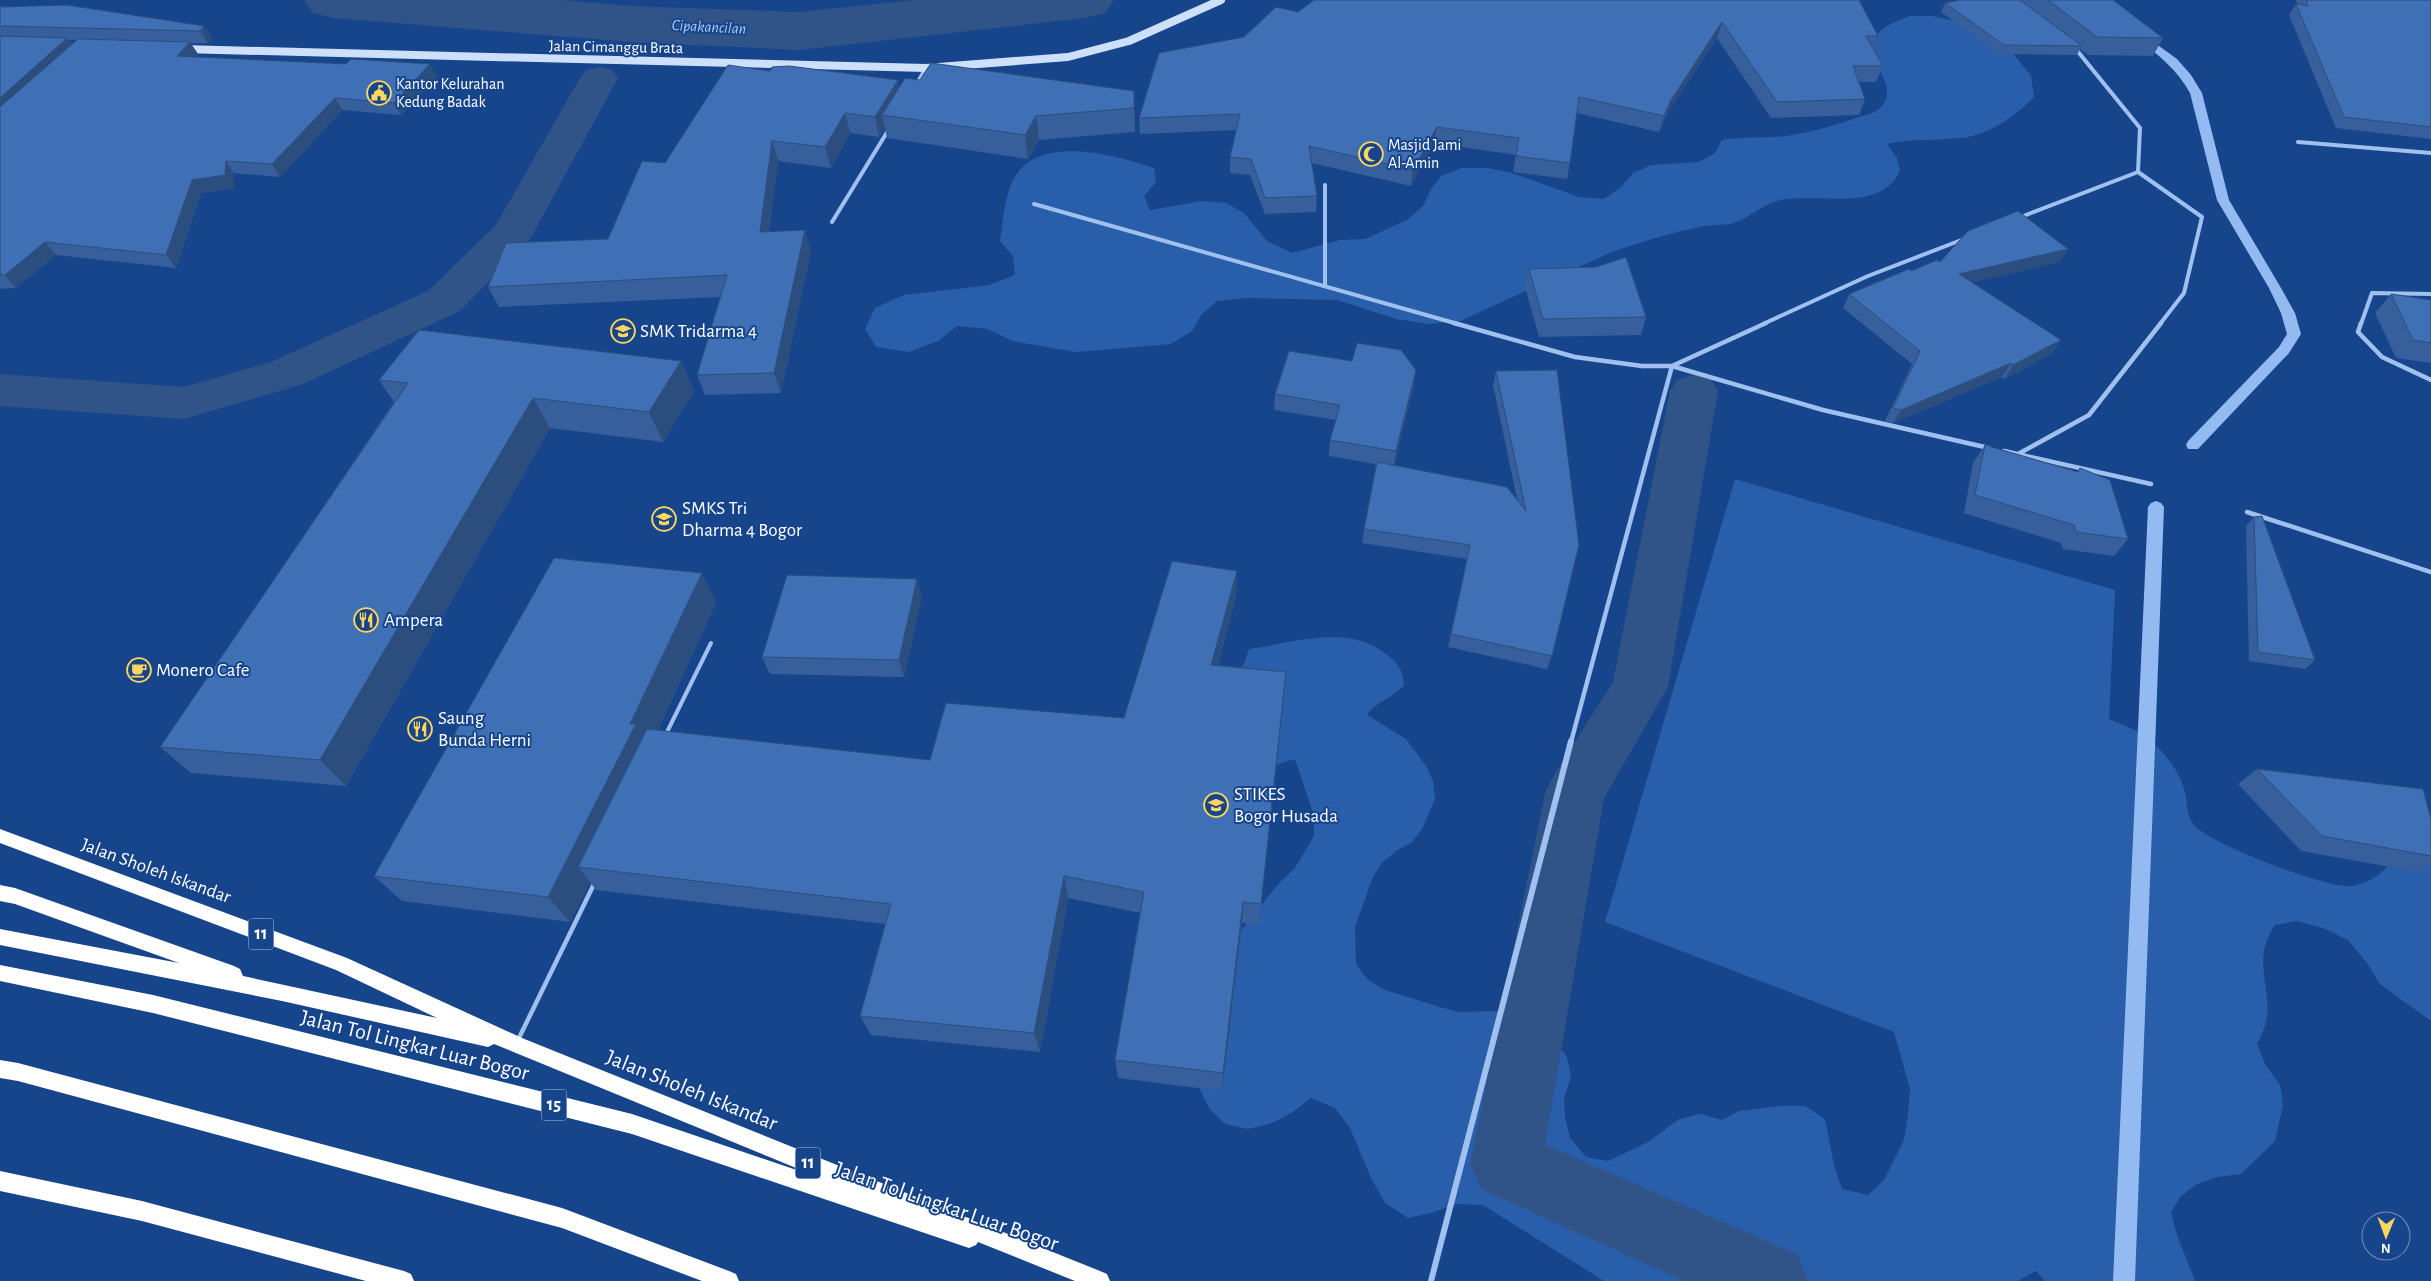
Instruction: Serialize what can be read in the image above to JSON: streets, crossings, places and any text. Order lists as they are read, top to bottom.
{
  "streets": {
    "highway": [
      "Jalan Sholeh Iskandar",
      "11",
      "Jalan Tol Lingkar Luar Bogor",
      "15"
    ],
    "street": ["Jalan Cimanggu Brata"]
  },
  "water": ["Cipakancilan"],
  "places": {
    "public building": ["Kantor Kelurahan Kedung Badak"],
    "mosque": ["Masjid Jami Al-Amin"],
    "school or university": ["SMK Tridarma 4", "SMKS Tri Dharma 4 Bogor", "STIKES Bogor Husada"],
    "restaurant": ["Ampera", "Saung Bunda Herni"],
    "cafe": ["Monero Cafe"]
  },
  "north": "bottom"
}
